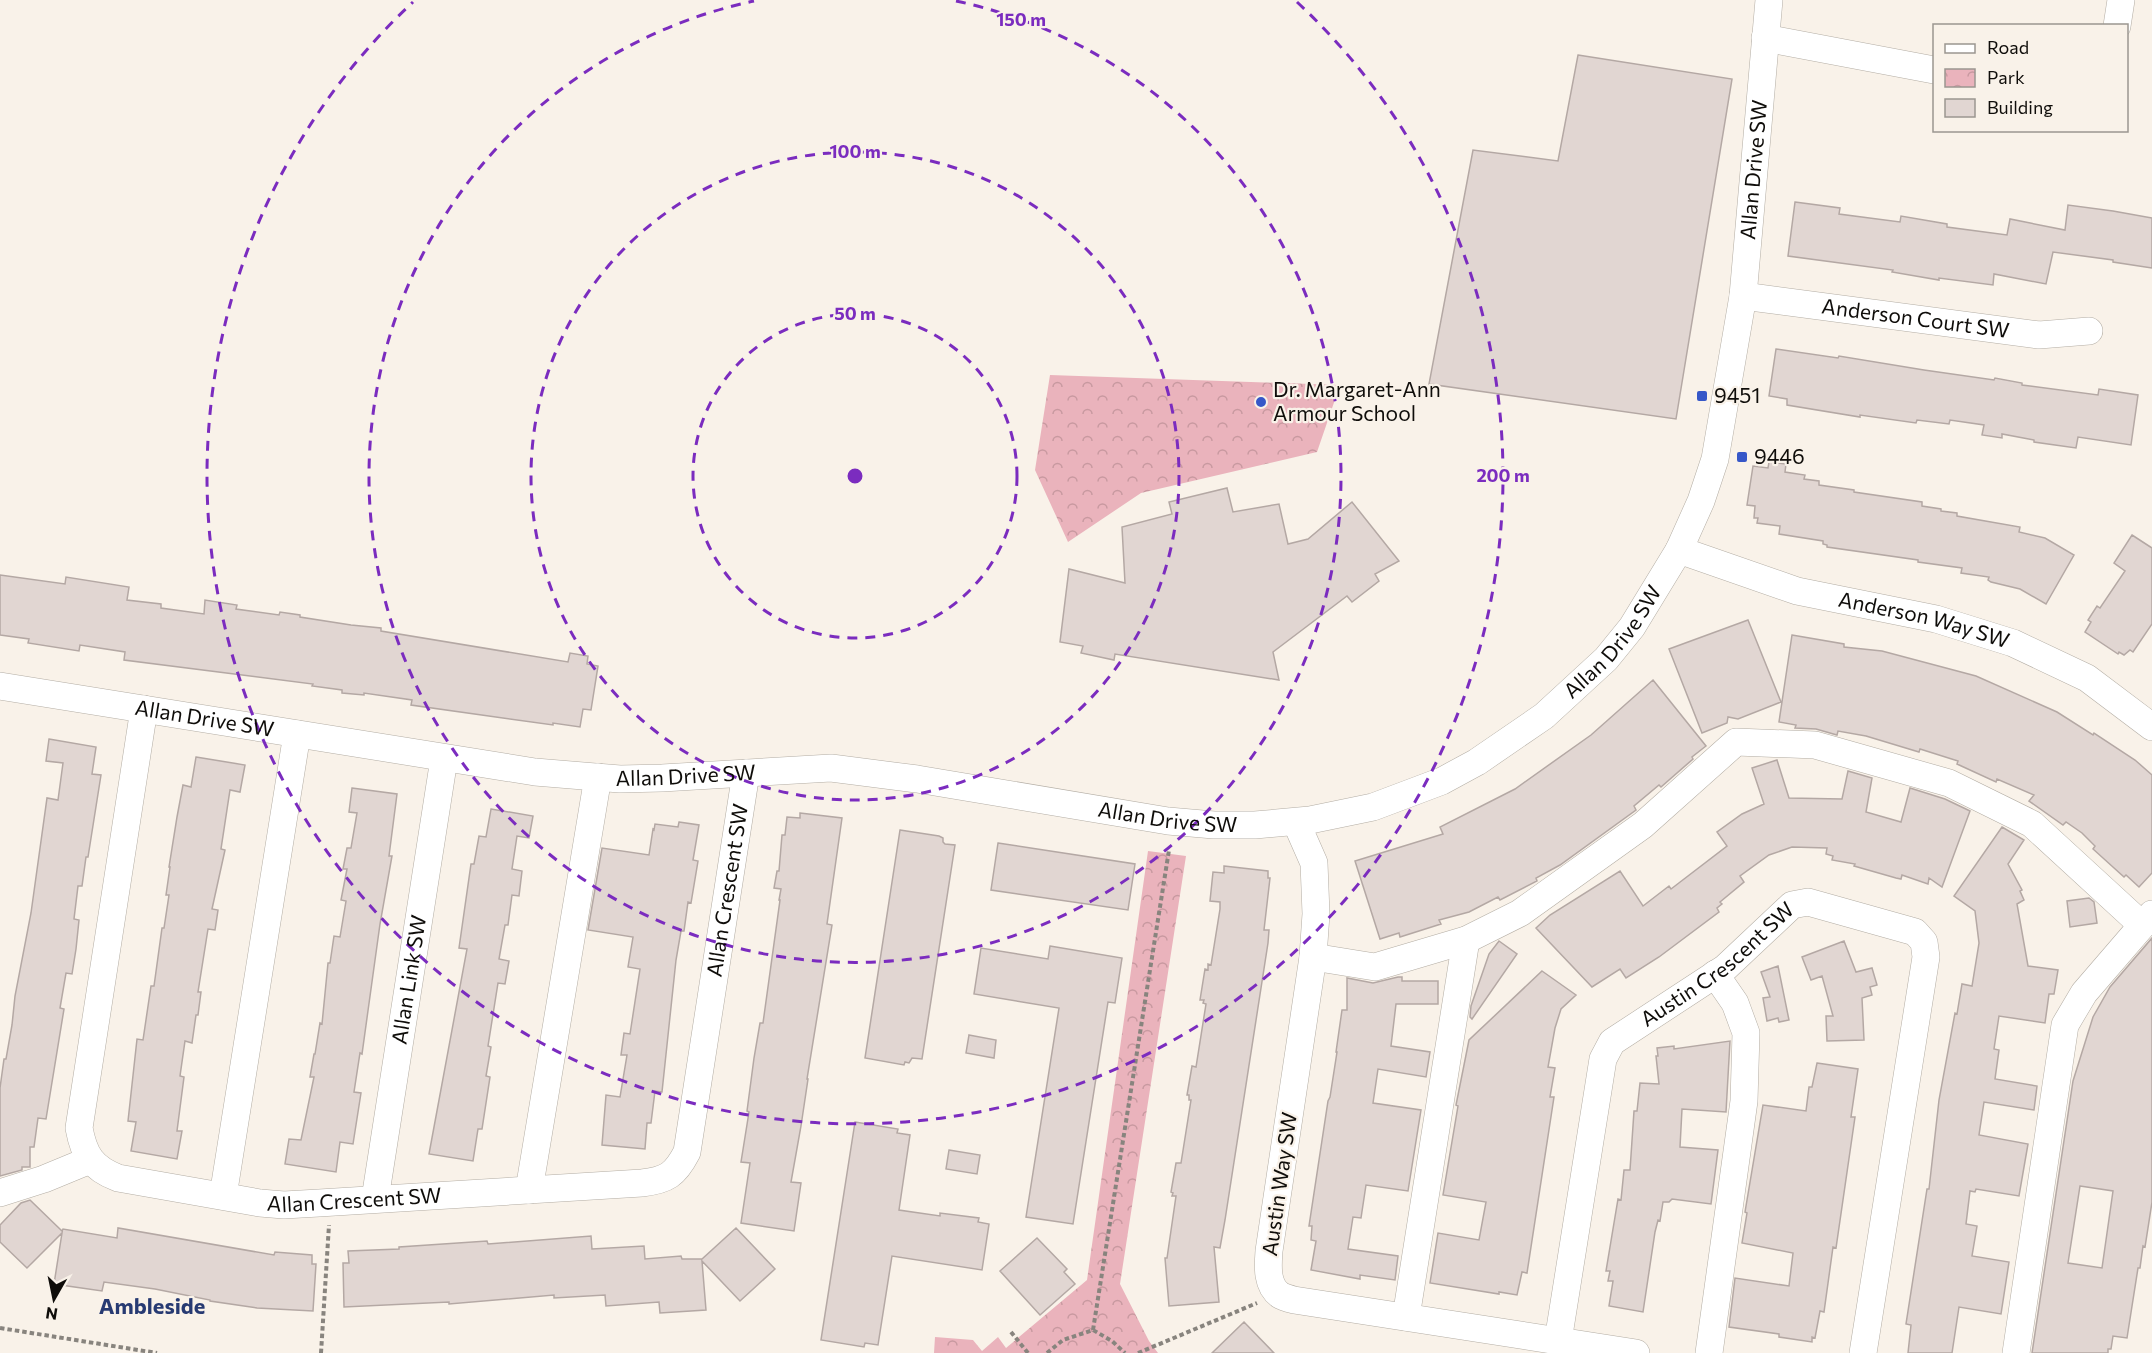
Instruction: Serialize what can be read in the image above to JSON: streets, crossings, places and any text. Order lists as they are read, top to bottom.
{
  "streets": {
    "street": [
      "Allan Drive SW",
      "Anderson Court SW",
      "Anderson Way SW",
      "Allan Crescent SW",
      "Austin Crescent SW",
      "Allan Link SW",
      "Austin Way SW"
    ]
  },
  "crossings": [
    ["Allan Drive SW", "Anderson Court SW"],
    ["Allan Drive SW", "Anderson Way SW"],
    ["Allan Drive SW", "Allan Crescent SW"],
    ["Allan Drive SW", "Allan Link SW"],
    ["Allan Drive SW", "Austin Way SW"],
    ["Allan Crescent SW", "Allan Link SW"]
  ],
  "districts": ["Ambleside"],
  "places": {
    "transit": ["9451", "9446"],
    "other": ["Dr. Margaret-Ann Armour School"]
  },
  "legend": ["Road", "Park", "Building"],
  "north": "bottom",
  "rings": [
    "150 m",
    "100 m",
    "50 m",
    "200 m"
  ]
}
